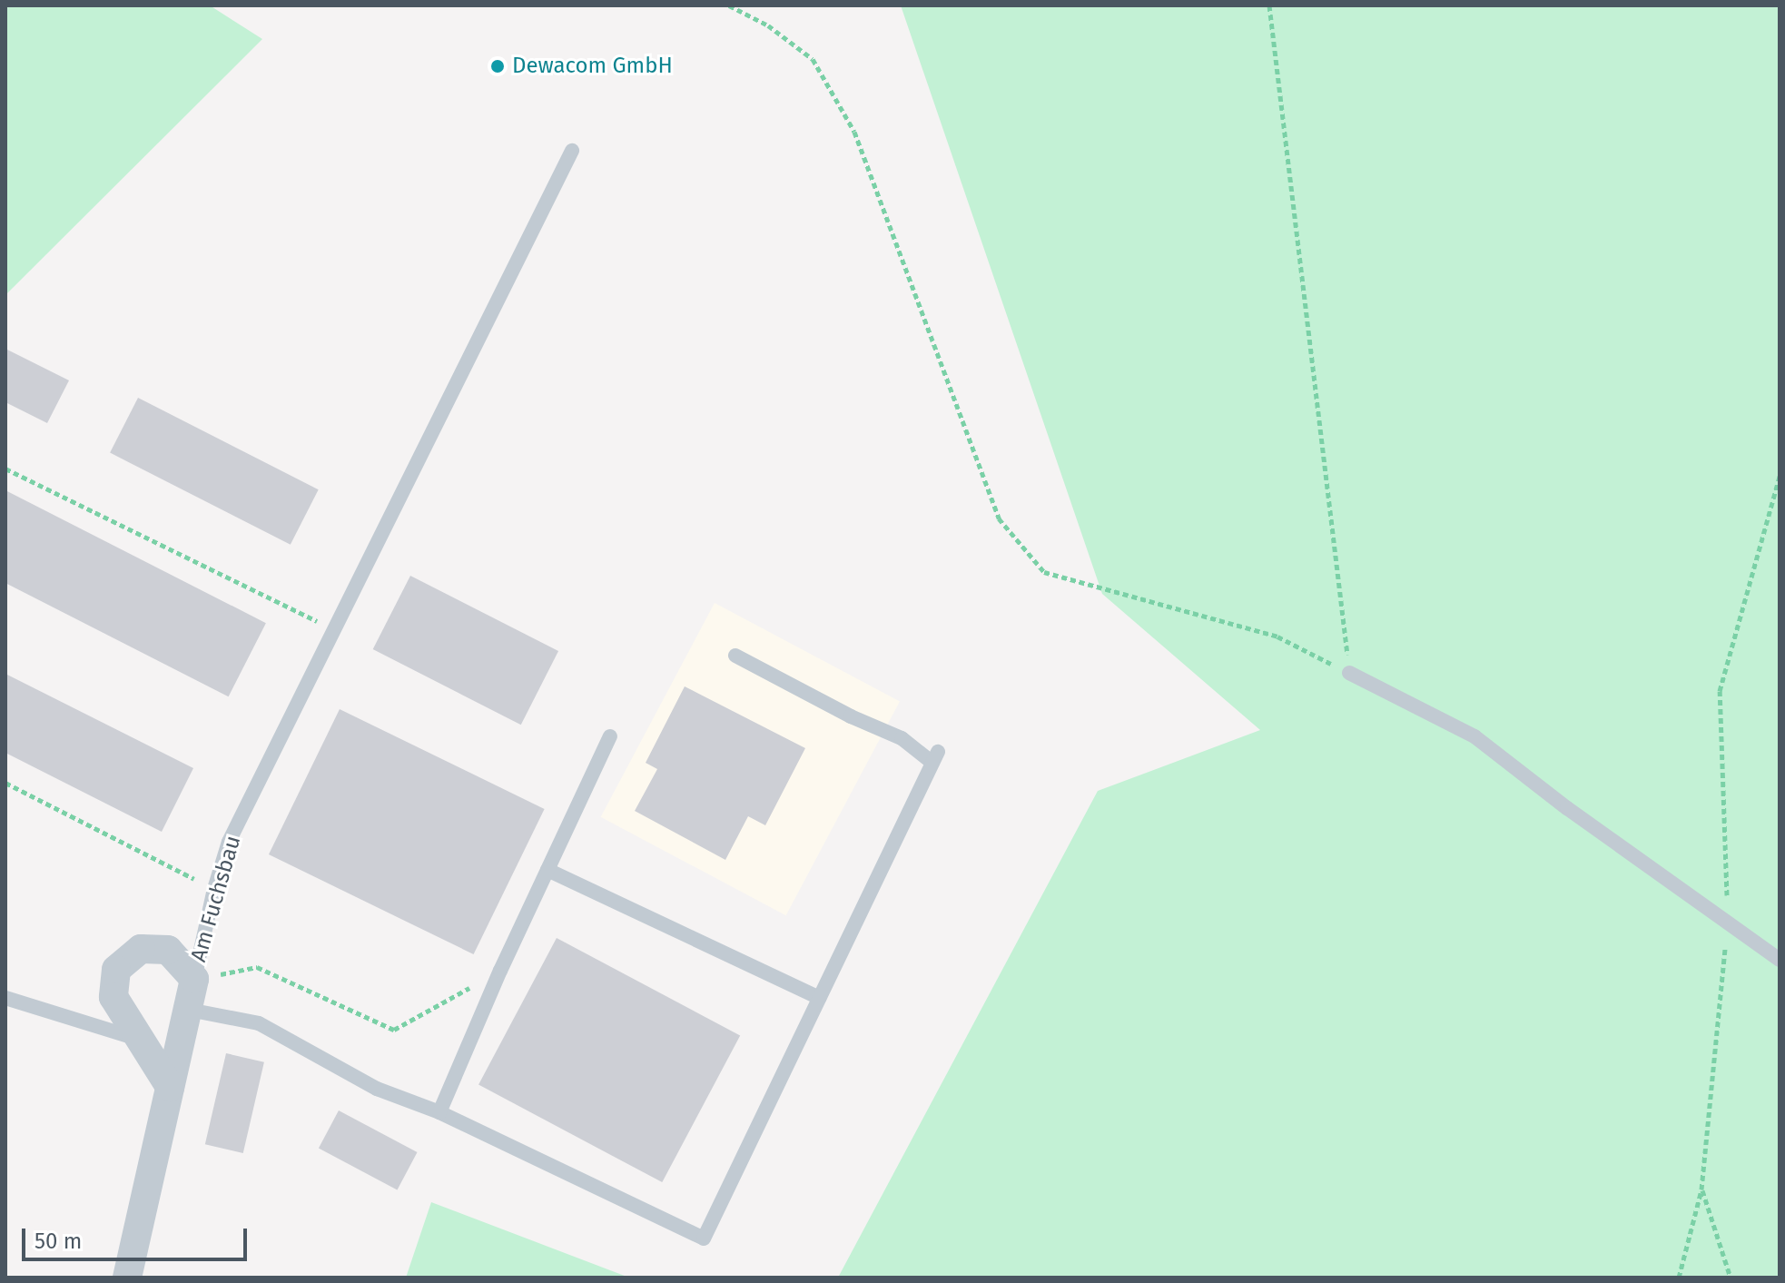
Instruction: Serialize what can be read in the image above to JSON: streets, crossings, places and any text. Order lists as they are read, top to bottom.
{
  "streets": {
    "street": ["Am Fuchsbau"]
  },
  "places": ["Dewacom GmbH"],
  "scale_bar": "50 m"
}
